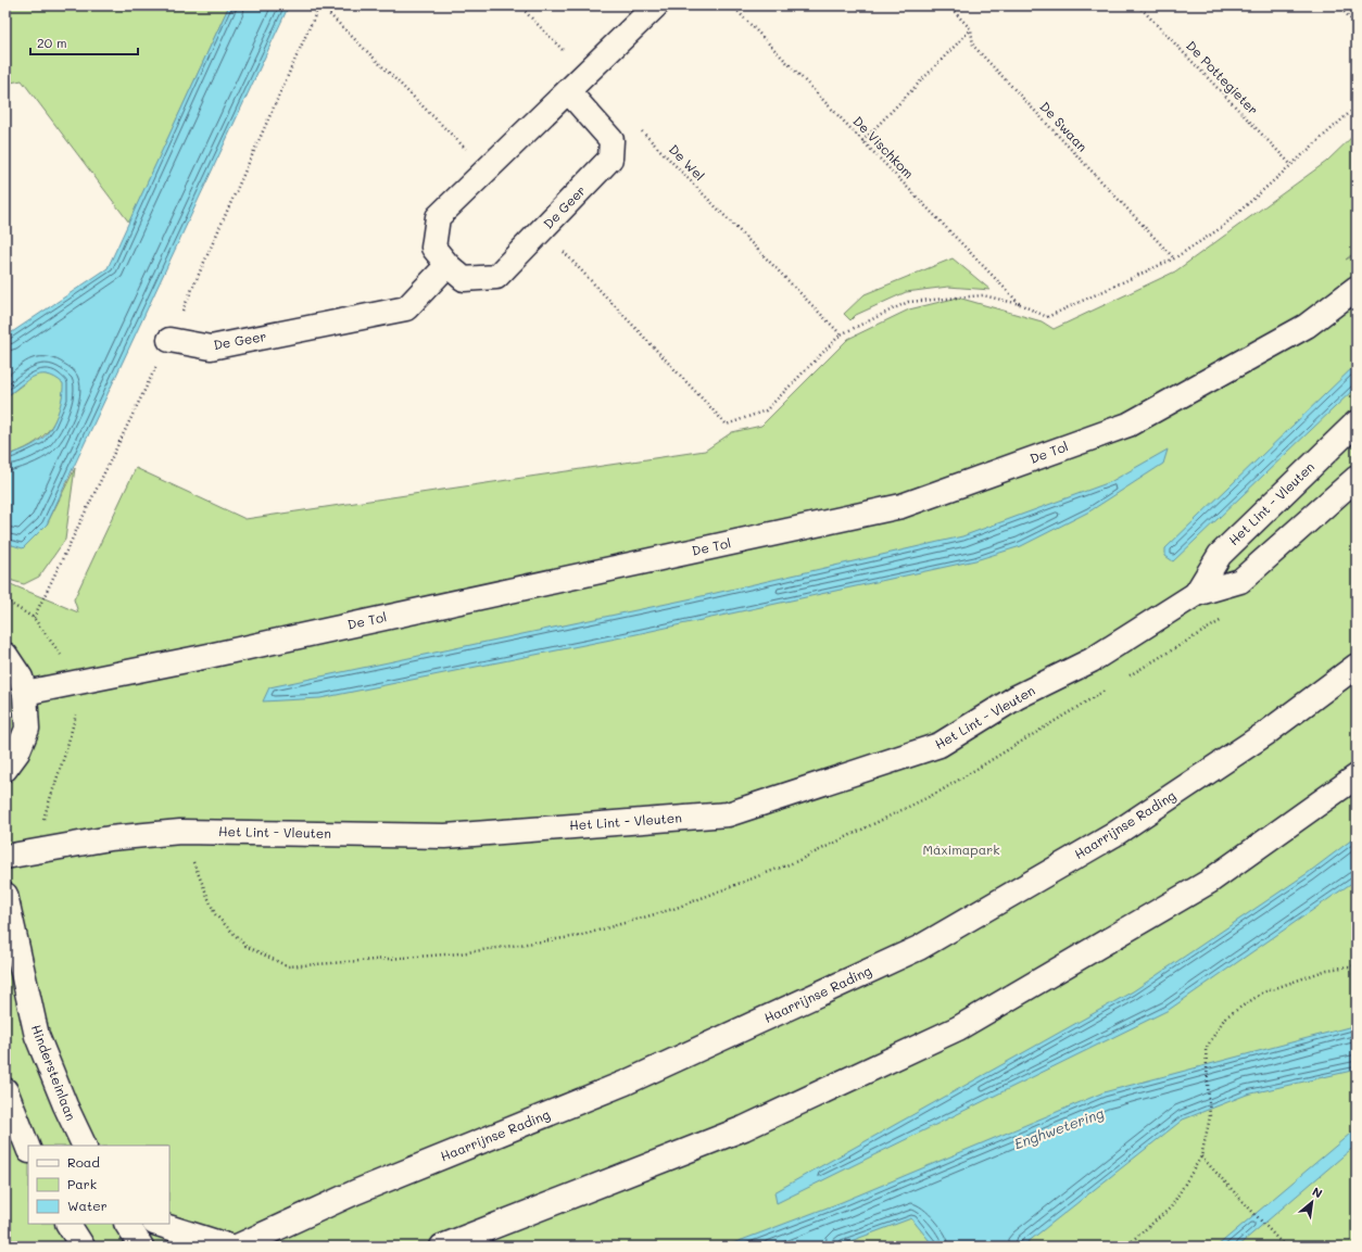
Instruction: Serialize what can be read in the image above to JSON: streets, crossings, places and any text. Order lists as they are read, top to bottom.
{
  "streets": {
    "street": [
      "De Geer",
      "De Tol",
      "Het Lint - Vleuten",
      "Haarrijnse Rading",
      "Hindersteinlaan"
    ],
    "path": [
      "De Pottegieter",
      "De Swaan",
      "De Vischkom",
      "De Wel"
    ]
  },
  "water": ["Enghwetering"],
  "parks": ["Máximapark"],
  "legend": ["Road", "Park", "Water"],
  "scale_bar": "20 m",
  "north": "top right"
}
